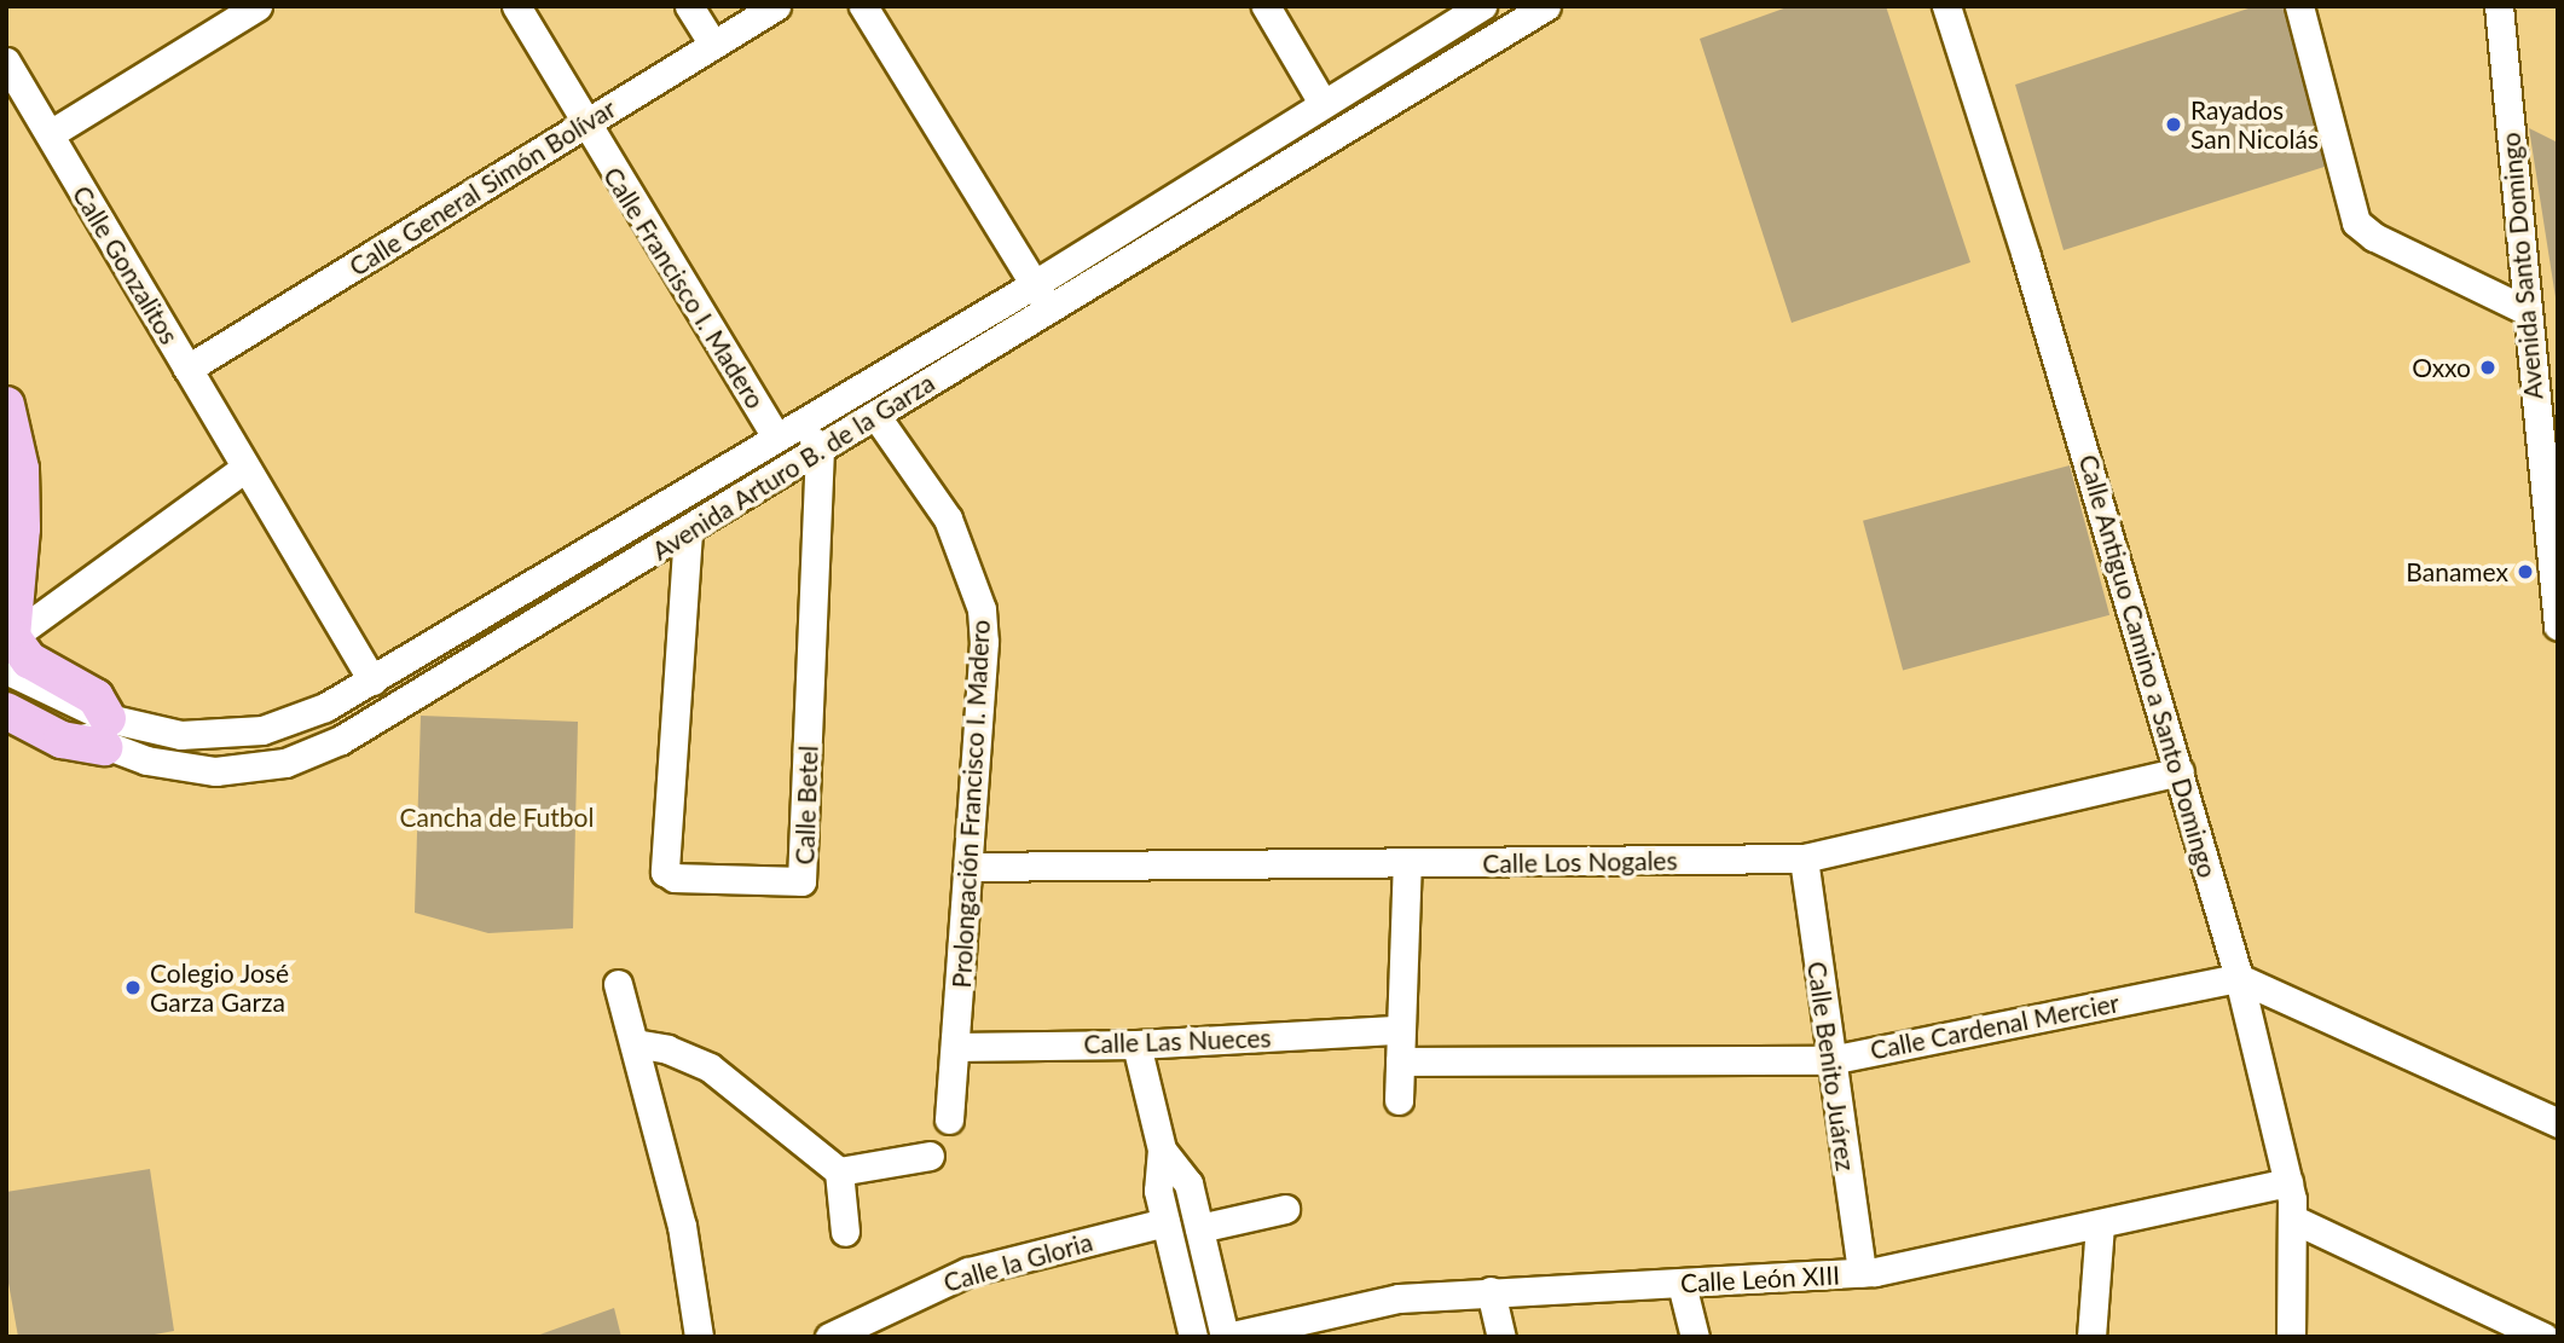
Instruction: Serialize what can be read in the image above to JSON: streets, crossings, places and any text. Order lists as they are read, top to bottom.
{
  "streets": {
    "street": [
      "Calle General Simón Bolívar",
      "Calle Gonzalitos",
      "Avenida Santo Domingo",
      "Calle Francisco I. Madero",
      "Avenida Arturo B. de la Garza",
      "Calle Antiguo Camino a Santo Domingo",
      "Prolongación Francisco I. Madero",
      "Calle Betel",
      "Calle Los Nogales",
      "Calle Cardenal Mercier",
      "Calle Las Nueces",
      "Calle Benito Juárez",
      "Calle la Gloria",
      "Calle León XIII"
    ]
  },
  "crossings": [
    ["Calle General Simón Bolívar", "Calle Gonzalitos"],
    ["Calle General Simón Bolívar", "Calle Francisco I. Madero"],
    ["Calle Gonzalitos", "Avenida Arturo B. de la Garza"],
    ["Calle Francisco I. Madero", "Avenida Arturo B. de la Garza"],
    ["Avenida Arturo B. de la Garza", "Prolongación Francisco I. Madero"],
    ["Avenida Arturo B. de la Garza", "Calle Betel"],
    ["Calle Antiguo Camino a Santo Domingo", "Calle Los Nogales"],
    ["Calle Antiguo Camino a Santo Domingo", "Calle Cardenal Mercier"],
    ["Calle Antiguo Camino a Santo Domingo", "Calle León XIII"],
    ["Prolongación Francisco I. Madero", "Calle Los Nogales"],
    ["Prolongación Francisco I. Madero", "Calle Las Nueces"],
    ["Calle Los Nogales", "Calle Benito Juárez"],
    ["Calle Cardenal Mercier", "Calle Benito Juárez"],
    ["Calle Benito Juárez", "Calle León XIII"]
  ],
  "parks": ["Cancha de Futbol"],
  "places": [
    "Rayados San Nicolás",
    "Oxxo",
    "Banamex",
    "Colegio José Garza Garza"
  ]
}
